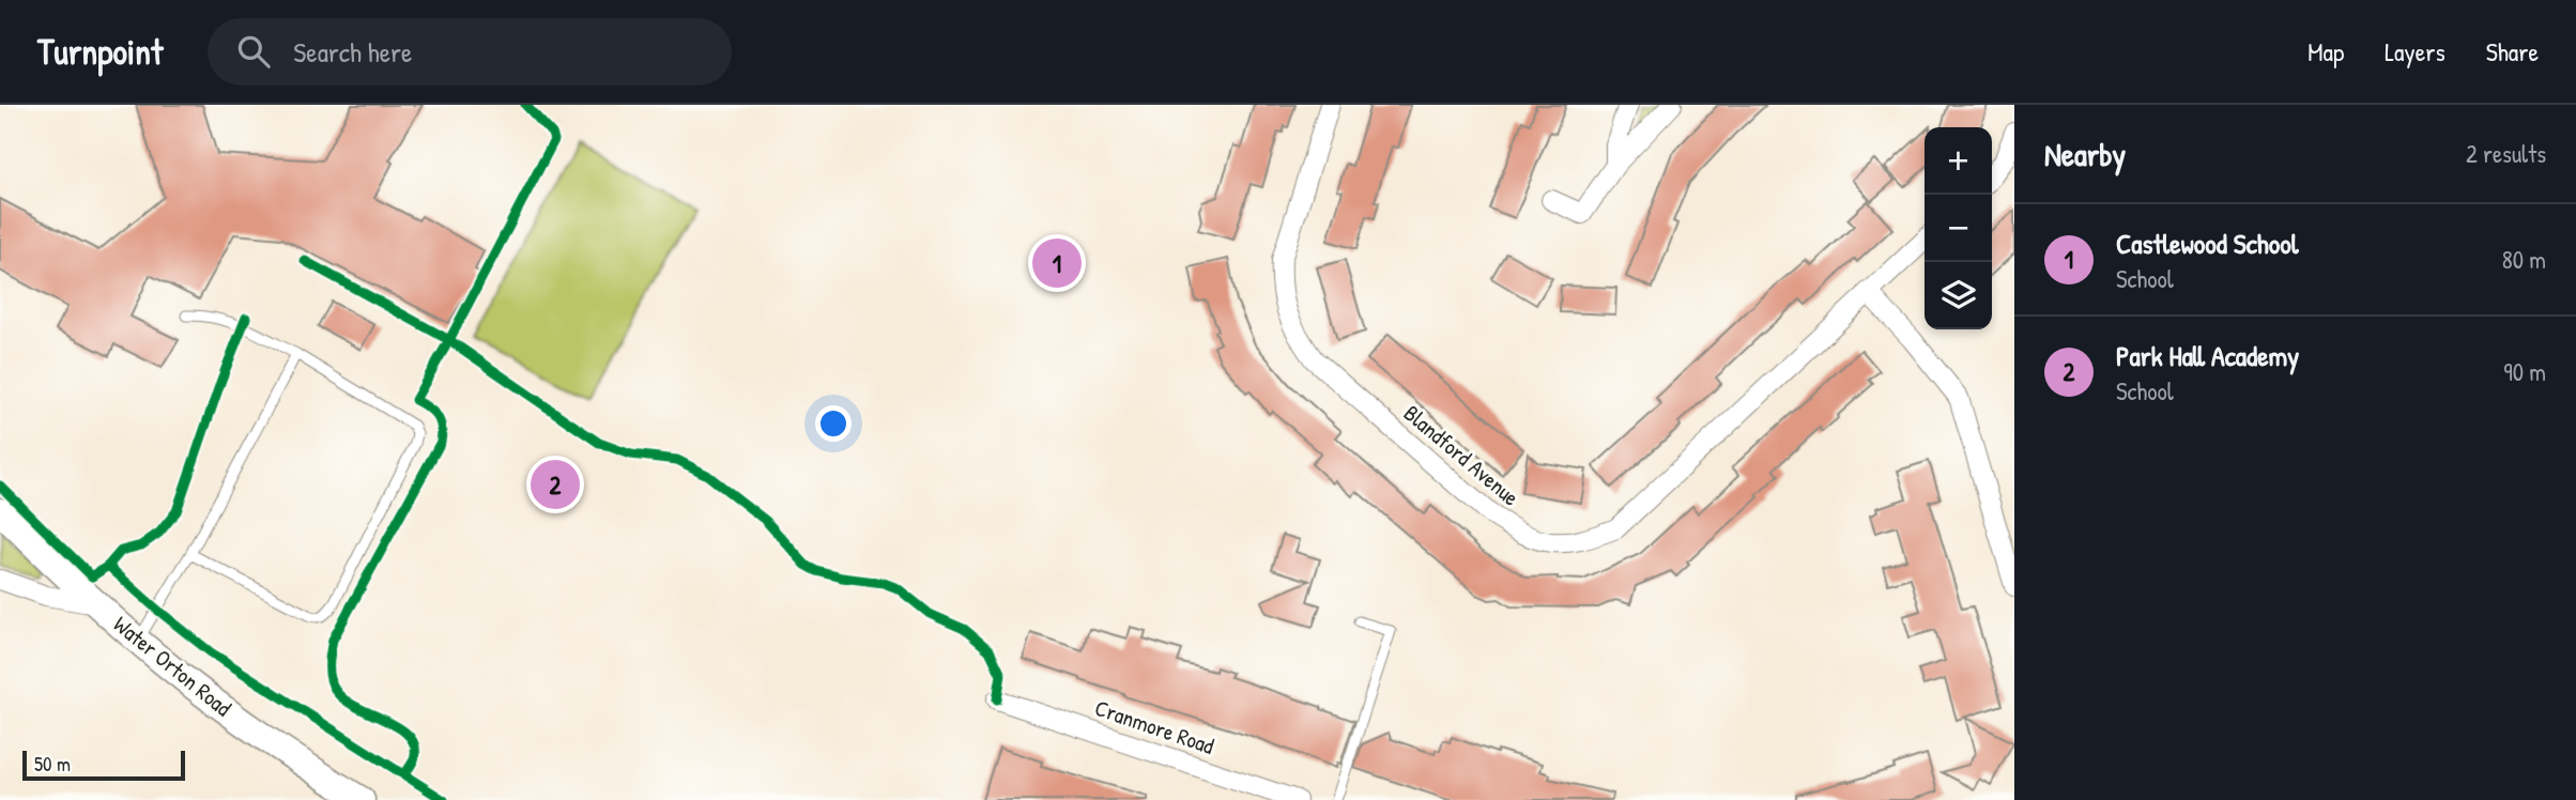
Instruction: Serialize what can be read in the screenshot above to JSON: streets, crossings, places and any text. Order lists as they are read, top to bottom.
{
  "streets": {
    "main road": ["Water Orton Road"],
    "street": ["Blandford Avenue", "Cranmore Road"]
  },
  "scale_bar": "50 m",
  "page": {
    "header": "Turnpoint",
    "search": "Search here",
    "nav": ["Map", "Layers", "Share"],
    "heading": ["Nearby", "2 results"],
    "map_buttons": ["+", "−"],
    "list": [
      {
        "mark": "1",
        "name": "Castlewood School",
        "note": "School",
        "value": "80 m"
      },
      {
        "mark": "2",
        "name": "Park Hall Academy",
        "note": "School",
        "value": "90 m"
      }
    ],
    "pins": ["1", "2"],
    "scale": "50 m"
  }
}
